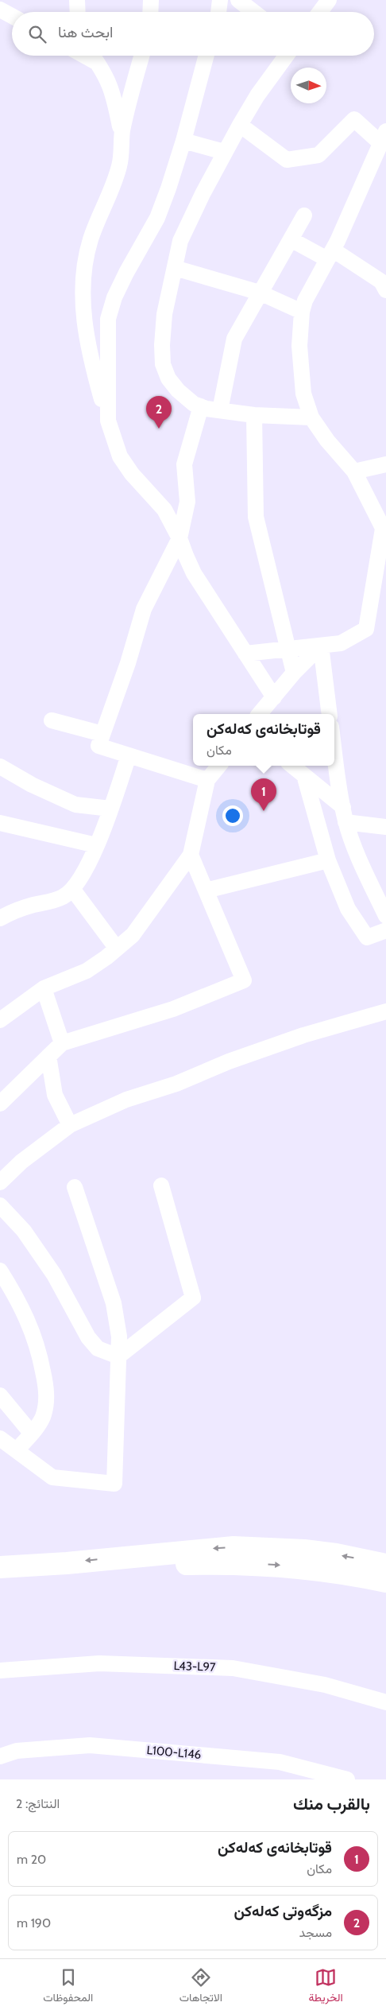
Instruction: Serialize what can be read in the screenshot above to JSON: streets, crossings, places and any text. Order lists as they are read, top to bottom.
{
  "streets": {
    "street": ["L43-L97", "L100-L146"]
  },
  "north": "right",
  "page": {
    "search": "ابحث هنا",
    "pins": ["2", "1"],
    "popup": ["قوتابخانەی کەلەکن", "مكان"],
    "heading": ["بالقرب منك", "النتائج: 2"],
    "list": [
      {
        "mark": "1",
        "name": "قوتابخانەی کەلەکن",
        "note": "مكان",
        "value": "20 m"
      },
      {
        "mark": "2",
        "name": "مزگەوتی کەلەکن",
        "note": "مسجد",
        "value": "190 m"
      }
    ],
    "nav": ["الخريطة", "الاتجاهات", "المحفوظات"]
  }
}
